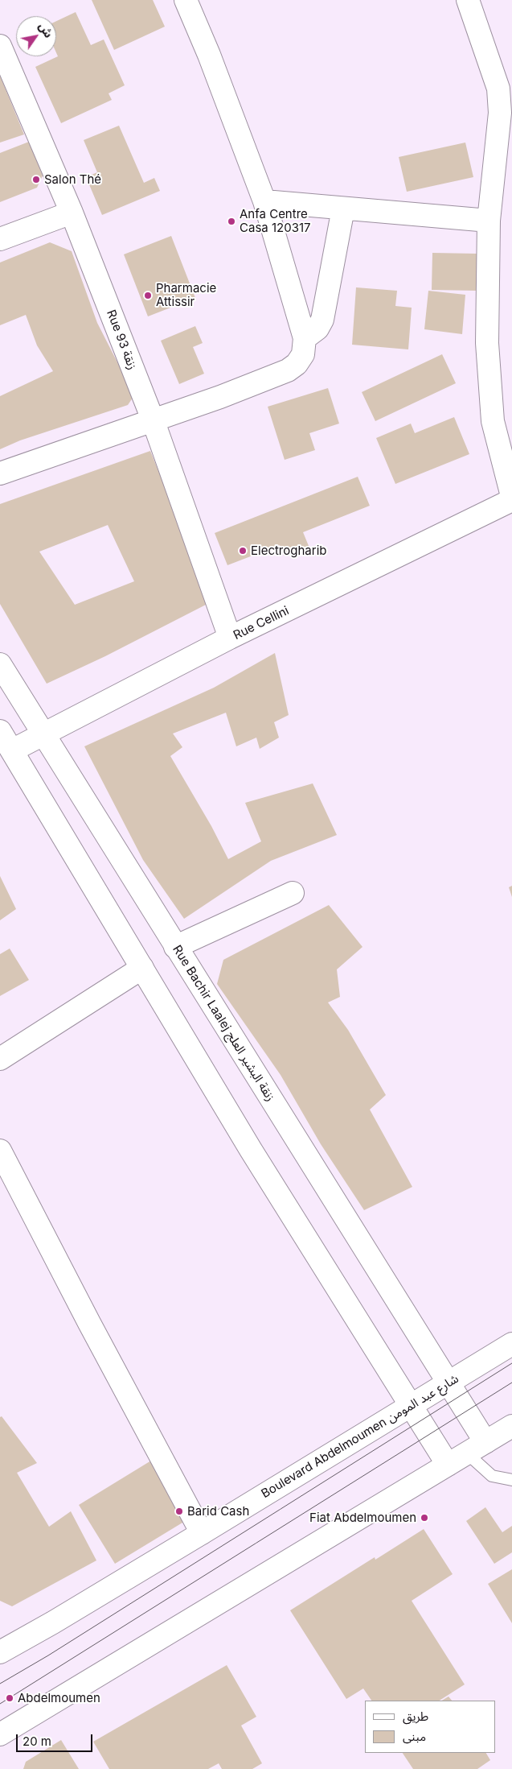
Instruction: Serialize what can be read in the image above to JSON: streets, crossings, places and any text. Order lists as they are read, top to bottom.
{
  "streets": {
    "street": [
      "Rue 93 زنقة",
      "Rue Cellini",
      "Rue Bachir Laalej زنقة البشير العلج",
      "Boulevard Abdelmoumen شارع عبد المومن"
    ]
  },
  "crossings": [
    ["Rue 93 زنقة", "Rue Cellini"],
    ["Rue Cellini", "Rue Bachir Laalej زنقة البشير العلج"],
    ["Rue Bachir Laalej زنقة البشير العلج", "Boulevard Abdelmoumen شارع عبد المومن"]
  ],
  "places": [
    "Salon Thé",
    "Anfa Centre Casa 120317",
    "Pharmacie Attissir",
    "Electrogharib",
    "Barid Cash",
    "Fiat Abdelmoumen",
    "Abdelmoumen"
  ],
  "legend": ["طريق", "مبنى"],
  "scale_bar": "20 m",
  "north": "top right"
}
